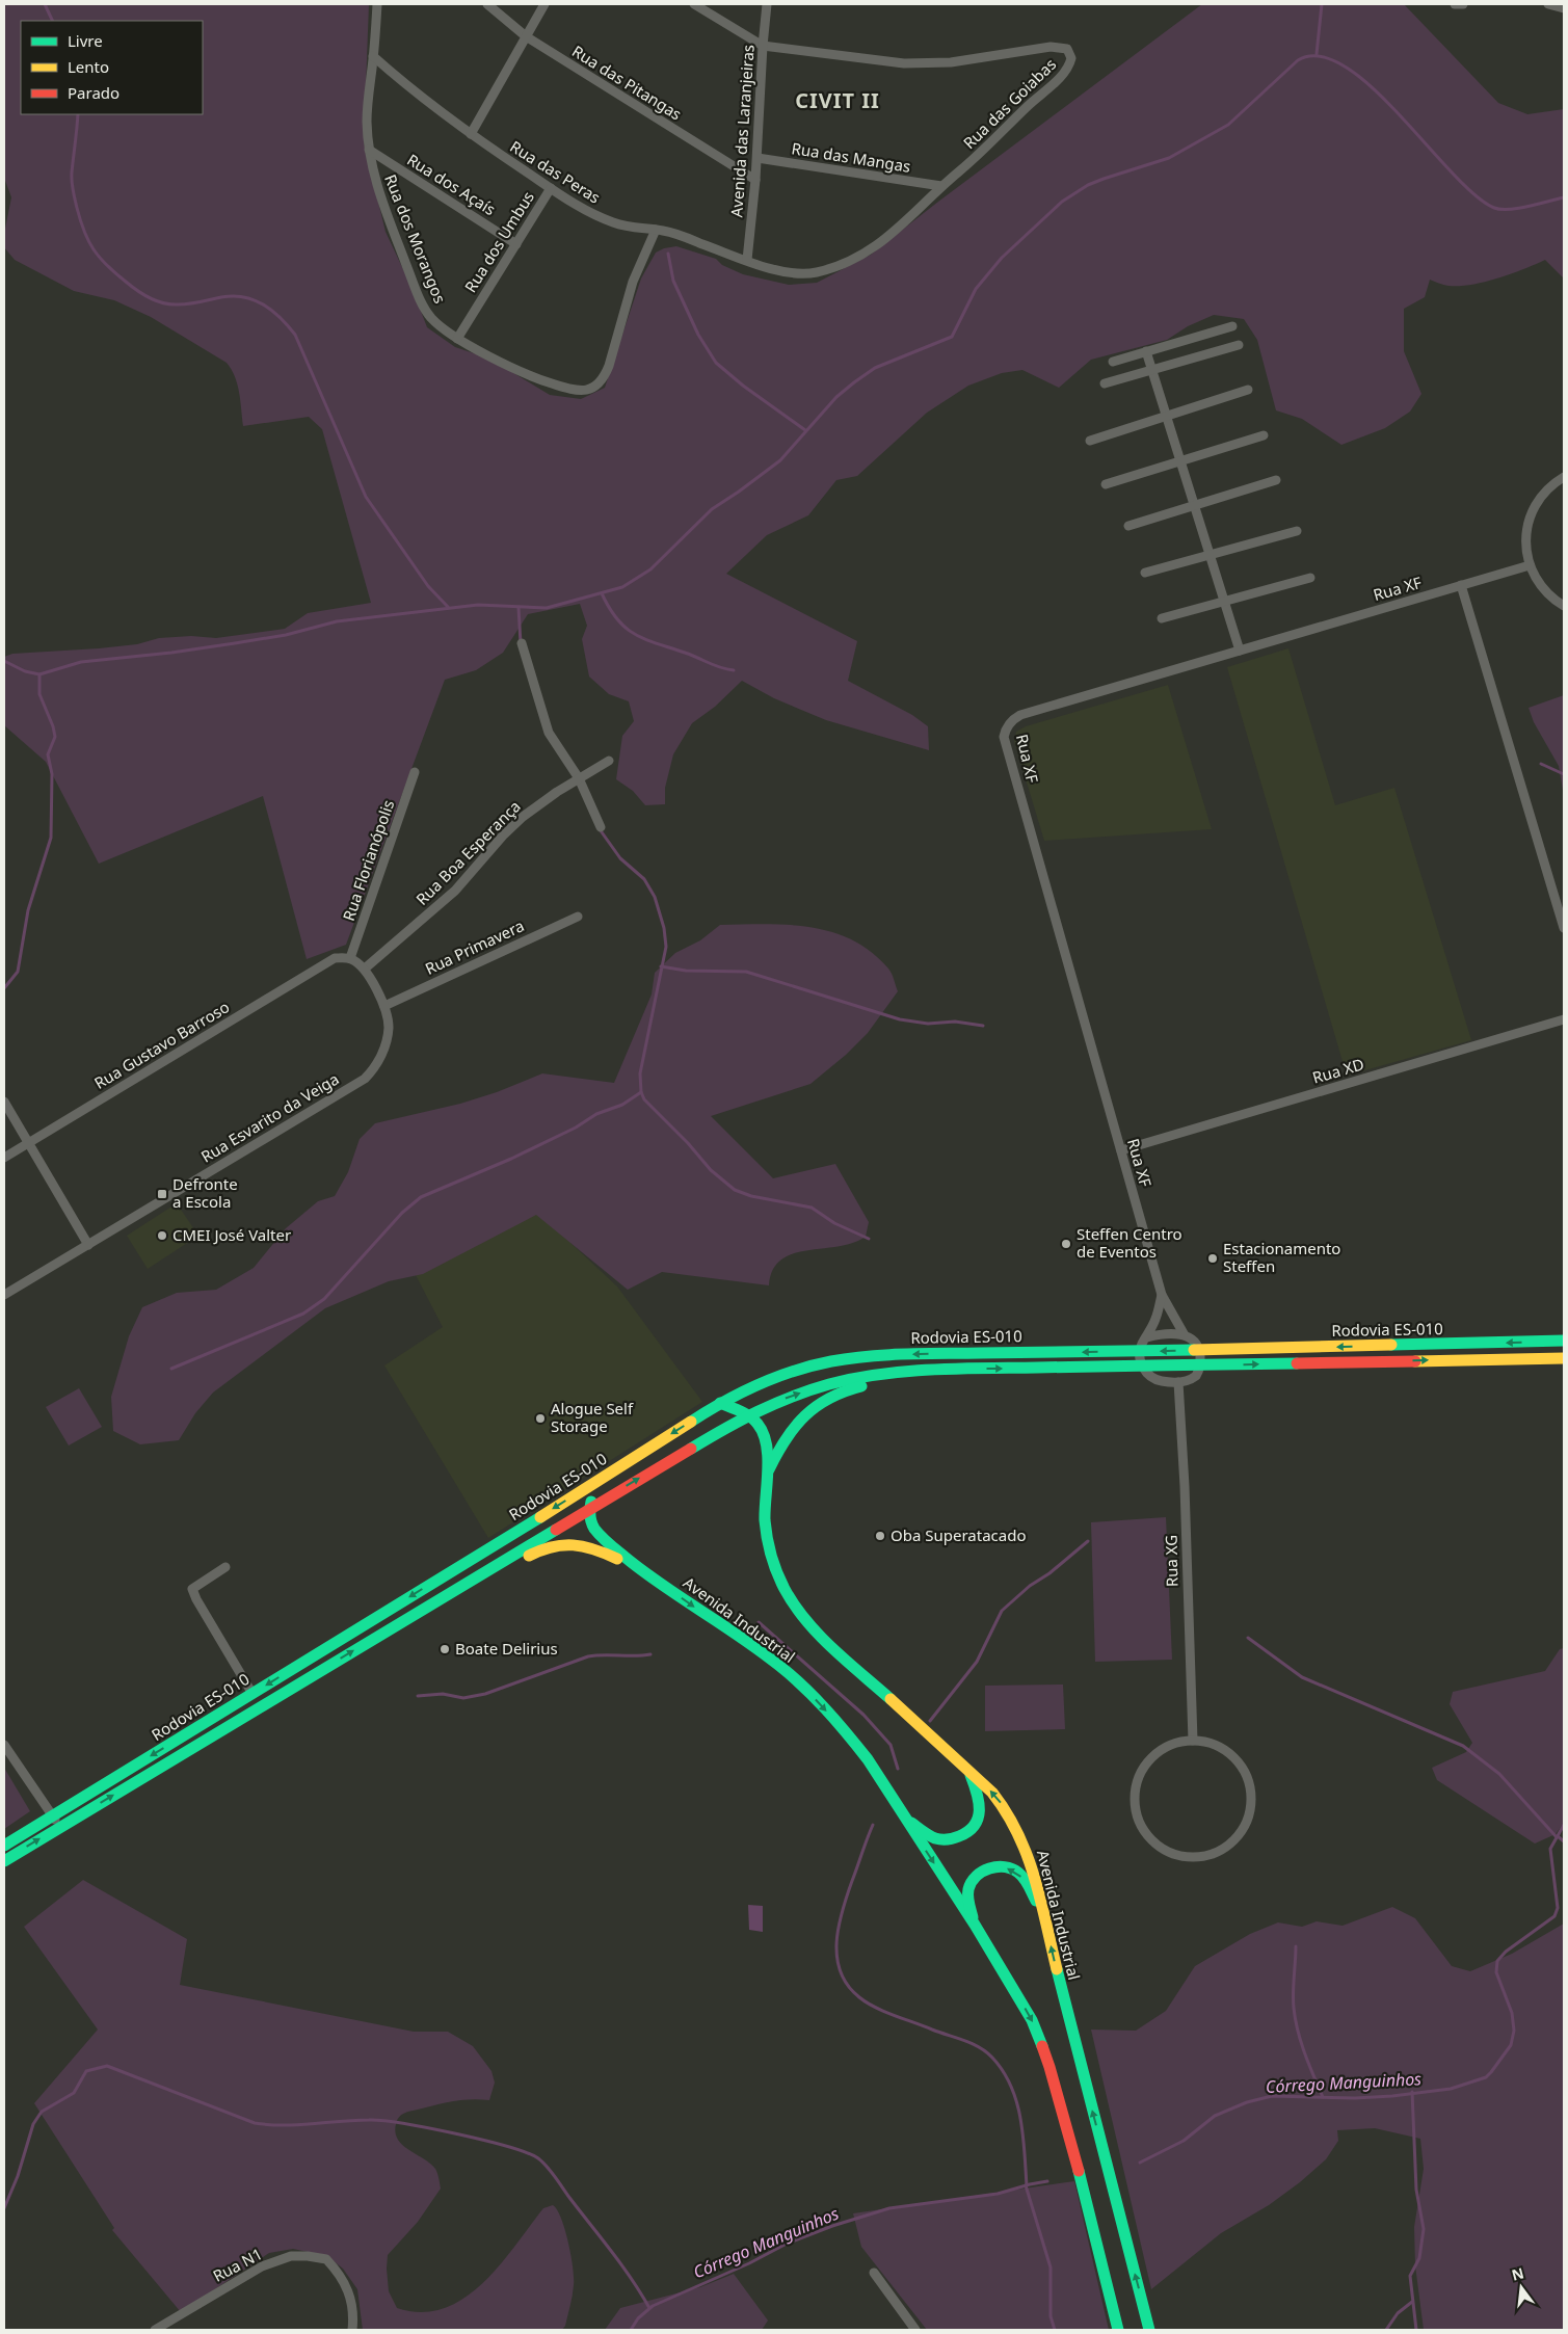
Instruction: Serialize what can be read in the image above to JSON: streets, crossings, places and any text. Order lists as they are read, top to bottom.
{
  "streets": {
    "main road": ["Rodovia ES-010", "Avenida Industrial"],
    "street": [
      "Rua das Pitangas",
      "Rua das Goiabas",
      "Avenida das Laranjeiras",
      "Rua das Mangas",
      "Rua das Peras",
      "Rua dos Açaís",
      "Rua dos Morangos",
      "Rua dos Umbus",
      "Rua XF",
      "Rua Boa Esperança",
      "Rua Florianópolis",
      "Rua Primavera",
      "Rua Gustavo Barroso",
      "Rua XD",
      "Rua Esvarito da Veiga",
      "Rua XG",
      "Rua N1"
    ]
  },
  "crossings": [
    ["Rua das Pitangas", "Avenida das Laranjeiras"],
    ["Rua das Goiabas", "Avenida das Laranjeiras"],
    ["Rua das Goiabas", "Rua das Mangas"],
    ["Rua das Goiabas", "Rua das Peras"],
    ["Avenida das Laranjeiras", "Rua das Mangas"],
    ["Avenida das Laranjeiras", "Rua das Peras"],
    ["Rua das Peras", "Rua dos Morangos"],
    ["Rua das Peras", "Rua dos Umbus"],
    ["Rua dos Açaís", "Rua dos Morangos"],
    ["Rua dos Açaís", "Rua dos Umbus"],
    ["Rua dos Morangos", "Rua dos Umbus"],
    ["Rua XF", "Rua XD"],
    ["Rua XF", "Rodovia ES-010"],
    ["Rua Boa Esperança", "Rua Esvarito da Veiga"],
    ["Rua Florianópolis", "Rua Gustavo Barroso"],
    ["Rua Florianópolis", "Rua Esvarito da Veiga"],
    ["Rua Primavera", "Rua Esvarito da Veiga"],
    ["Rua Gustavo Barroso", "Rua Esvarito da Veiga"],
    ["Rodovia ES-010", "Avenida Industrial"]
  ],
  "districts": ["CIVIT II"],
  "water": ["Córrego Manguinhos"],
  "places": {
    "transit": ["Defronte a Escola"],
    "other": [
      "CMEI José Valter",
      "Steffen Centro de Eventos",
      "Estacionamento Steffen",
      "Alogue Self Storage",
      "Oba Superatacado",
      "Boate Delirius"
    ]
  },
  "legend": ["Livre", "Lento", "Parado"],
  "north": "top"
}
